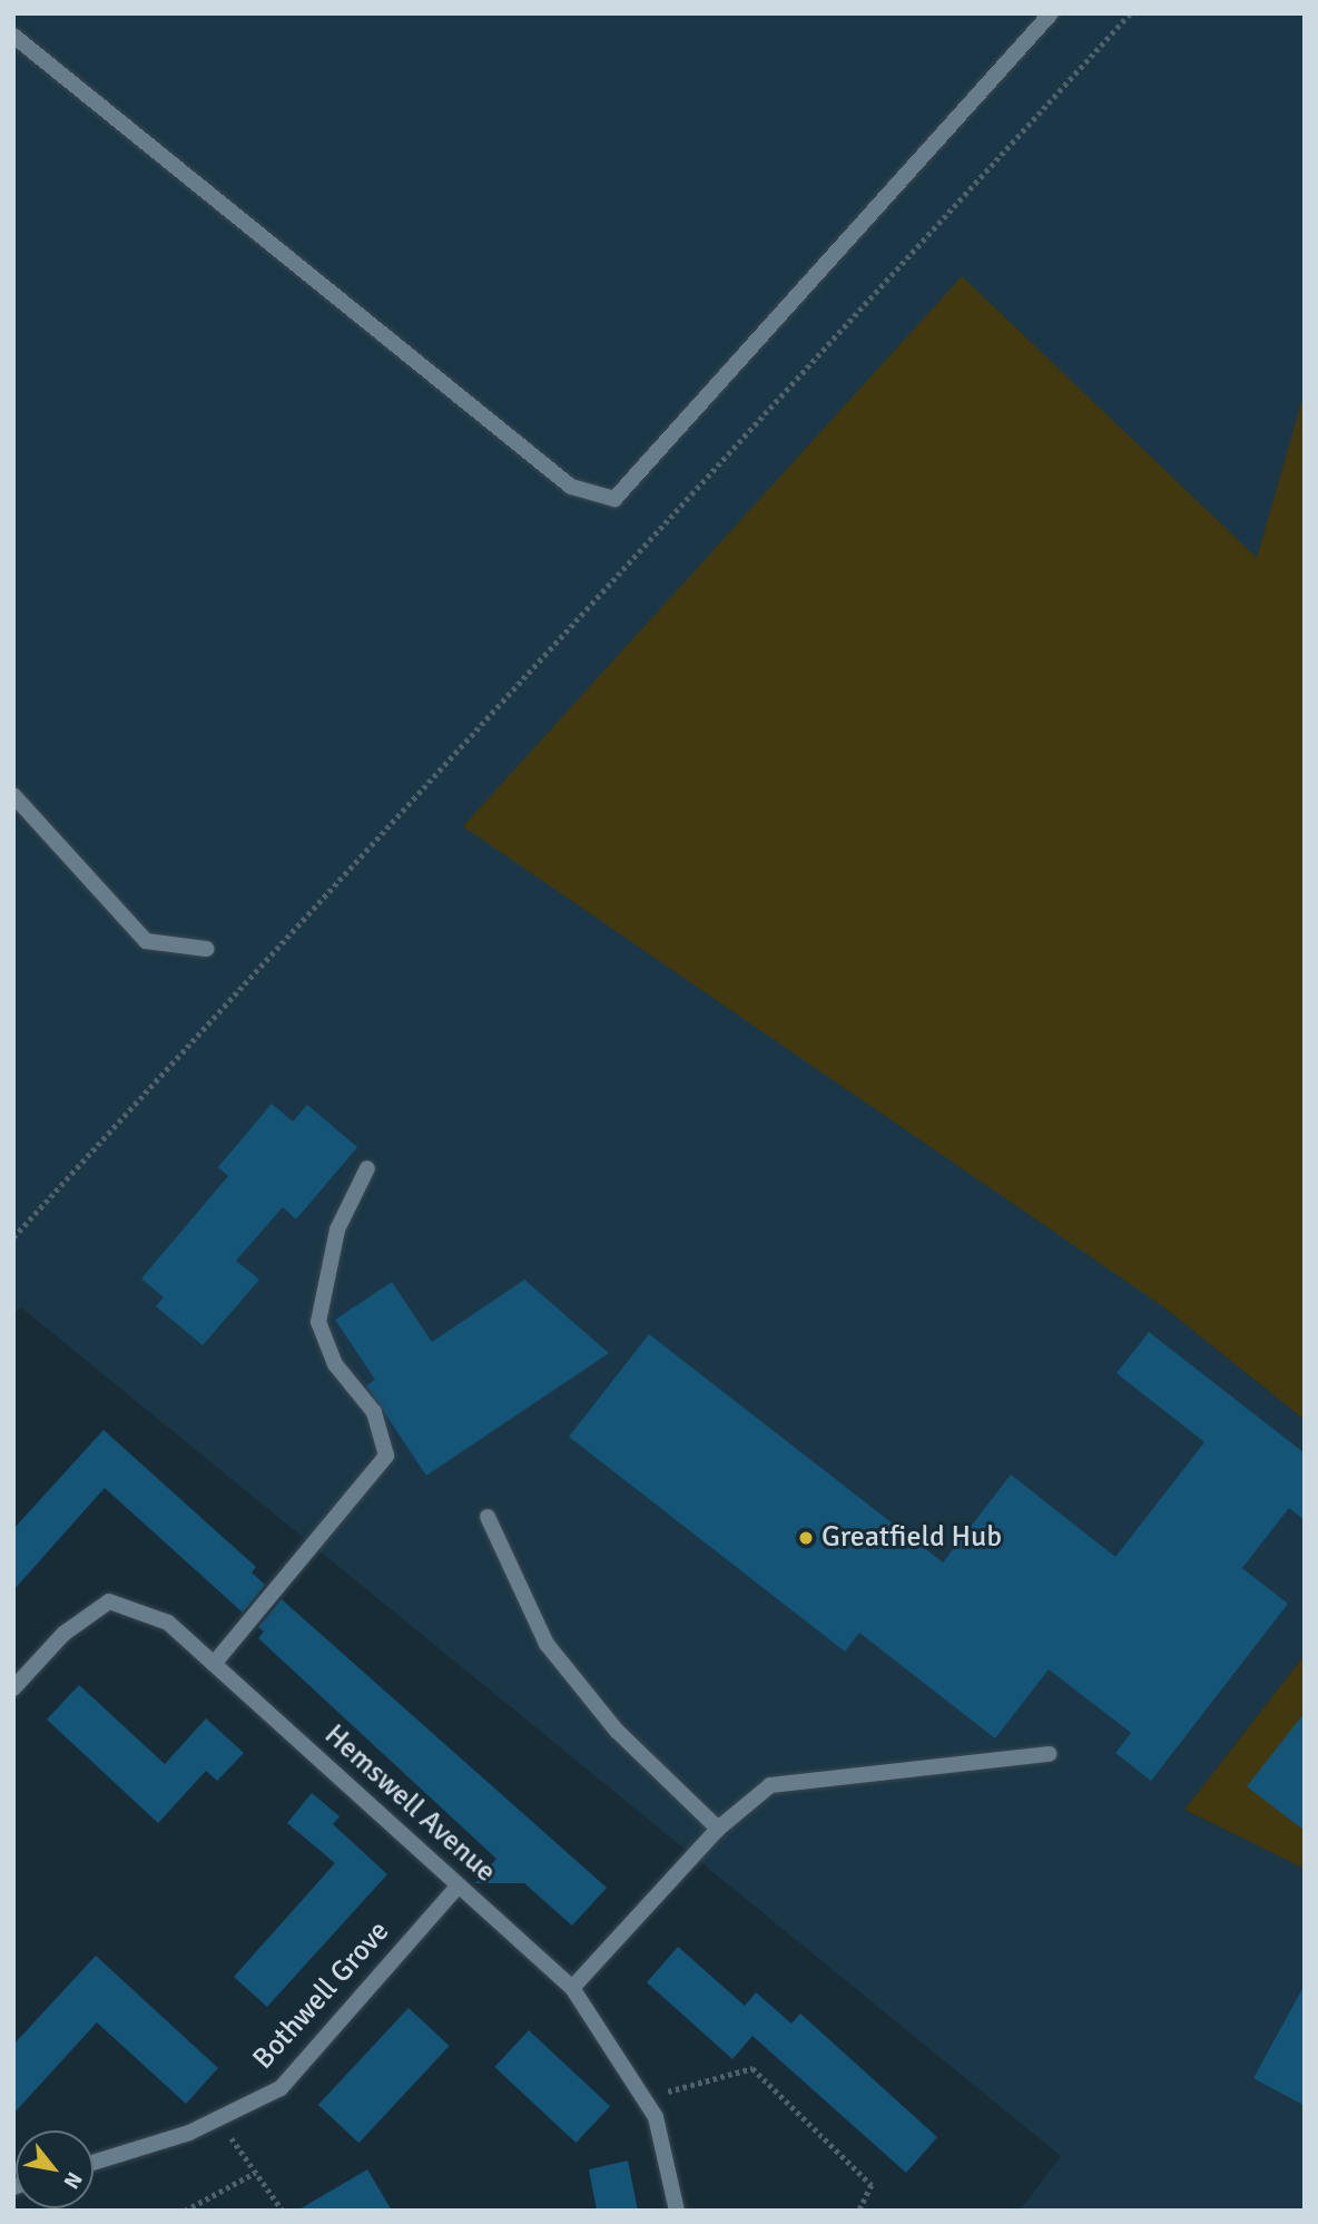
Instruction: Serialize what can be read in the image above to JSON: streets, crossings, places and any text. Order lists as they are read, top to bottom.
{
  "streets": {
    "street": ["Hemswell Avenue", "Bothwell Grove"]
  },
  "crossings": [
    ["Hemswell Avenue", "Bothwell Grove"]
  ],
  "places": ["Greatfield Hub"],
  "north": "bottom right"
}
